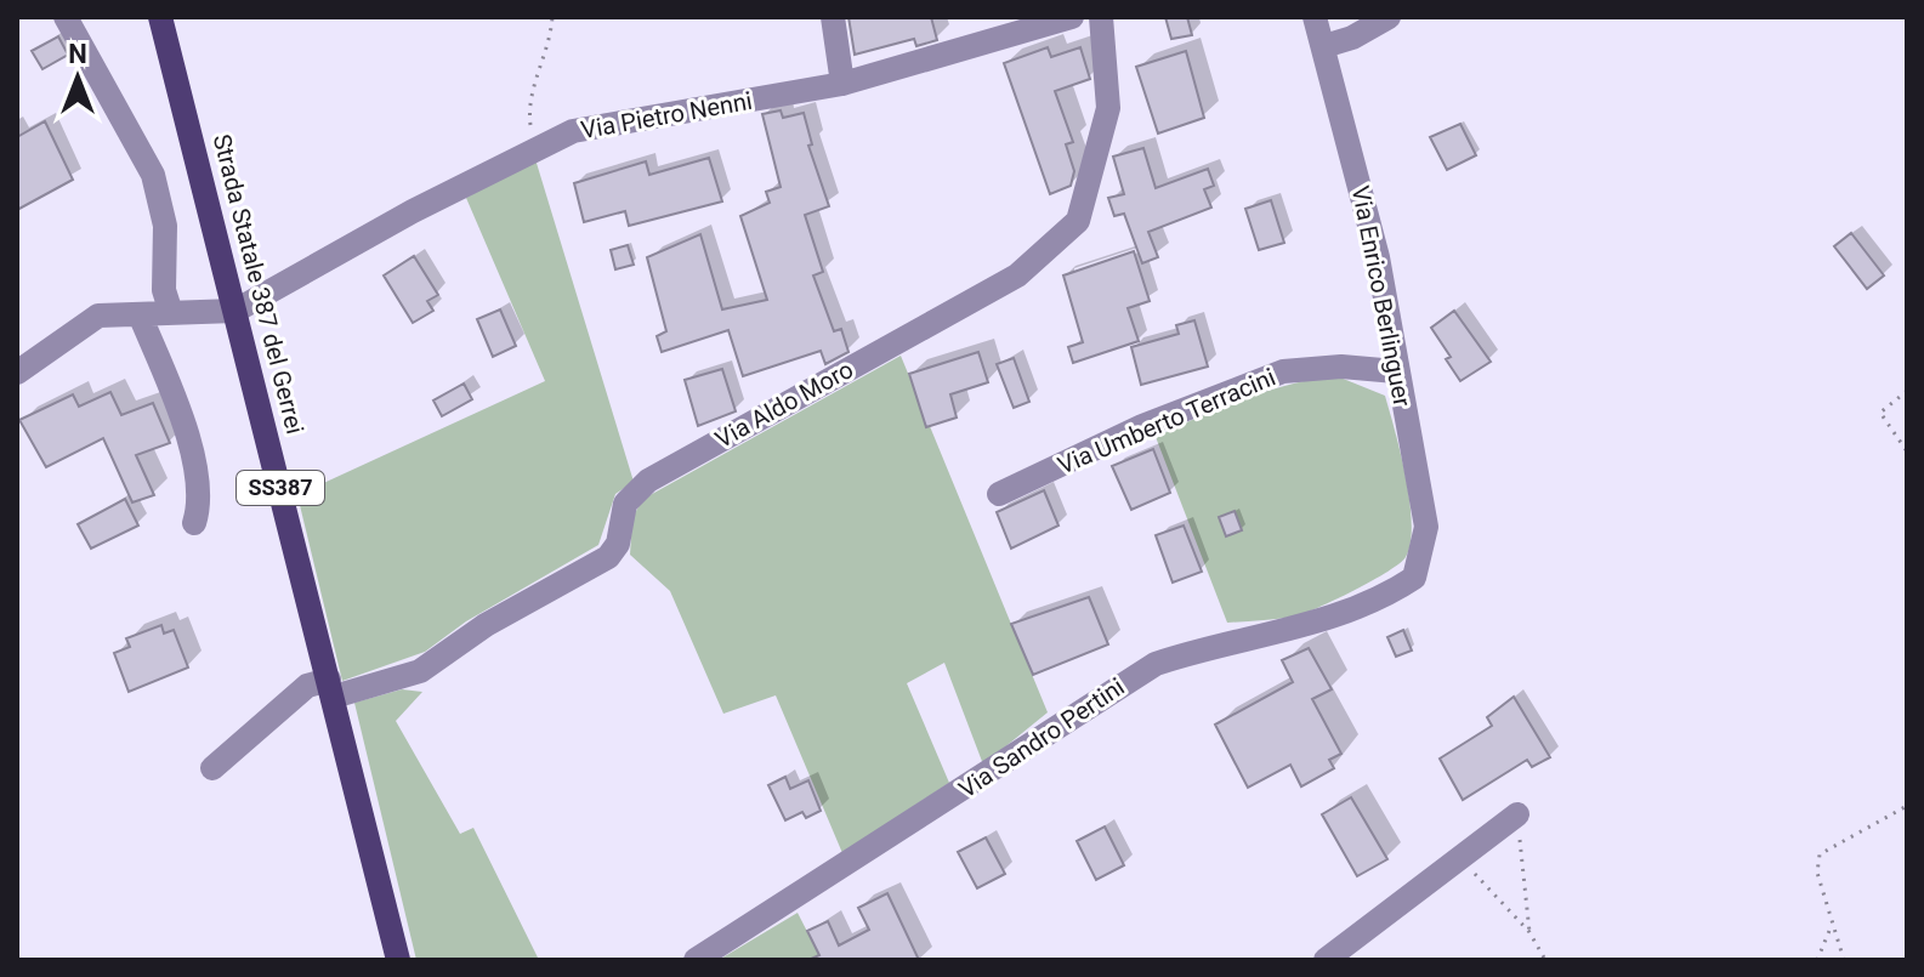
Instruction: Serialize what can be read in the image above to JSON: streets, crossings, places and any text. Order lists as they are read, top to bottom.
{
  "streets": {
    "main road": ["Strada Statale 387 del Gerrei", "SS387"],
    "street": [
      "Via Pietro Nenni",
      "Via Enrico Berlinguer",
      "Via Aldo Moro",
      "Via Umberto Terracini",
      "Via Sandro Pertini"
    ]
  },
  "crossings": [
    ["Via Pietro Nenni", "Strada Statale 387 del Gerrei"],
    ["Strada Statale 387 del Gerrei", "Via Aldo Moro"],
    ["Via Enrico Berlinguer", "Via Umberto Terracini"],
    ["Via Enrico Berlinguer", "Via Sandro Pertini"]
  ],
  "north": "top"
}
